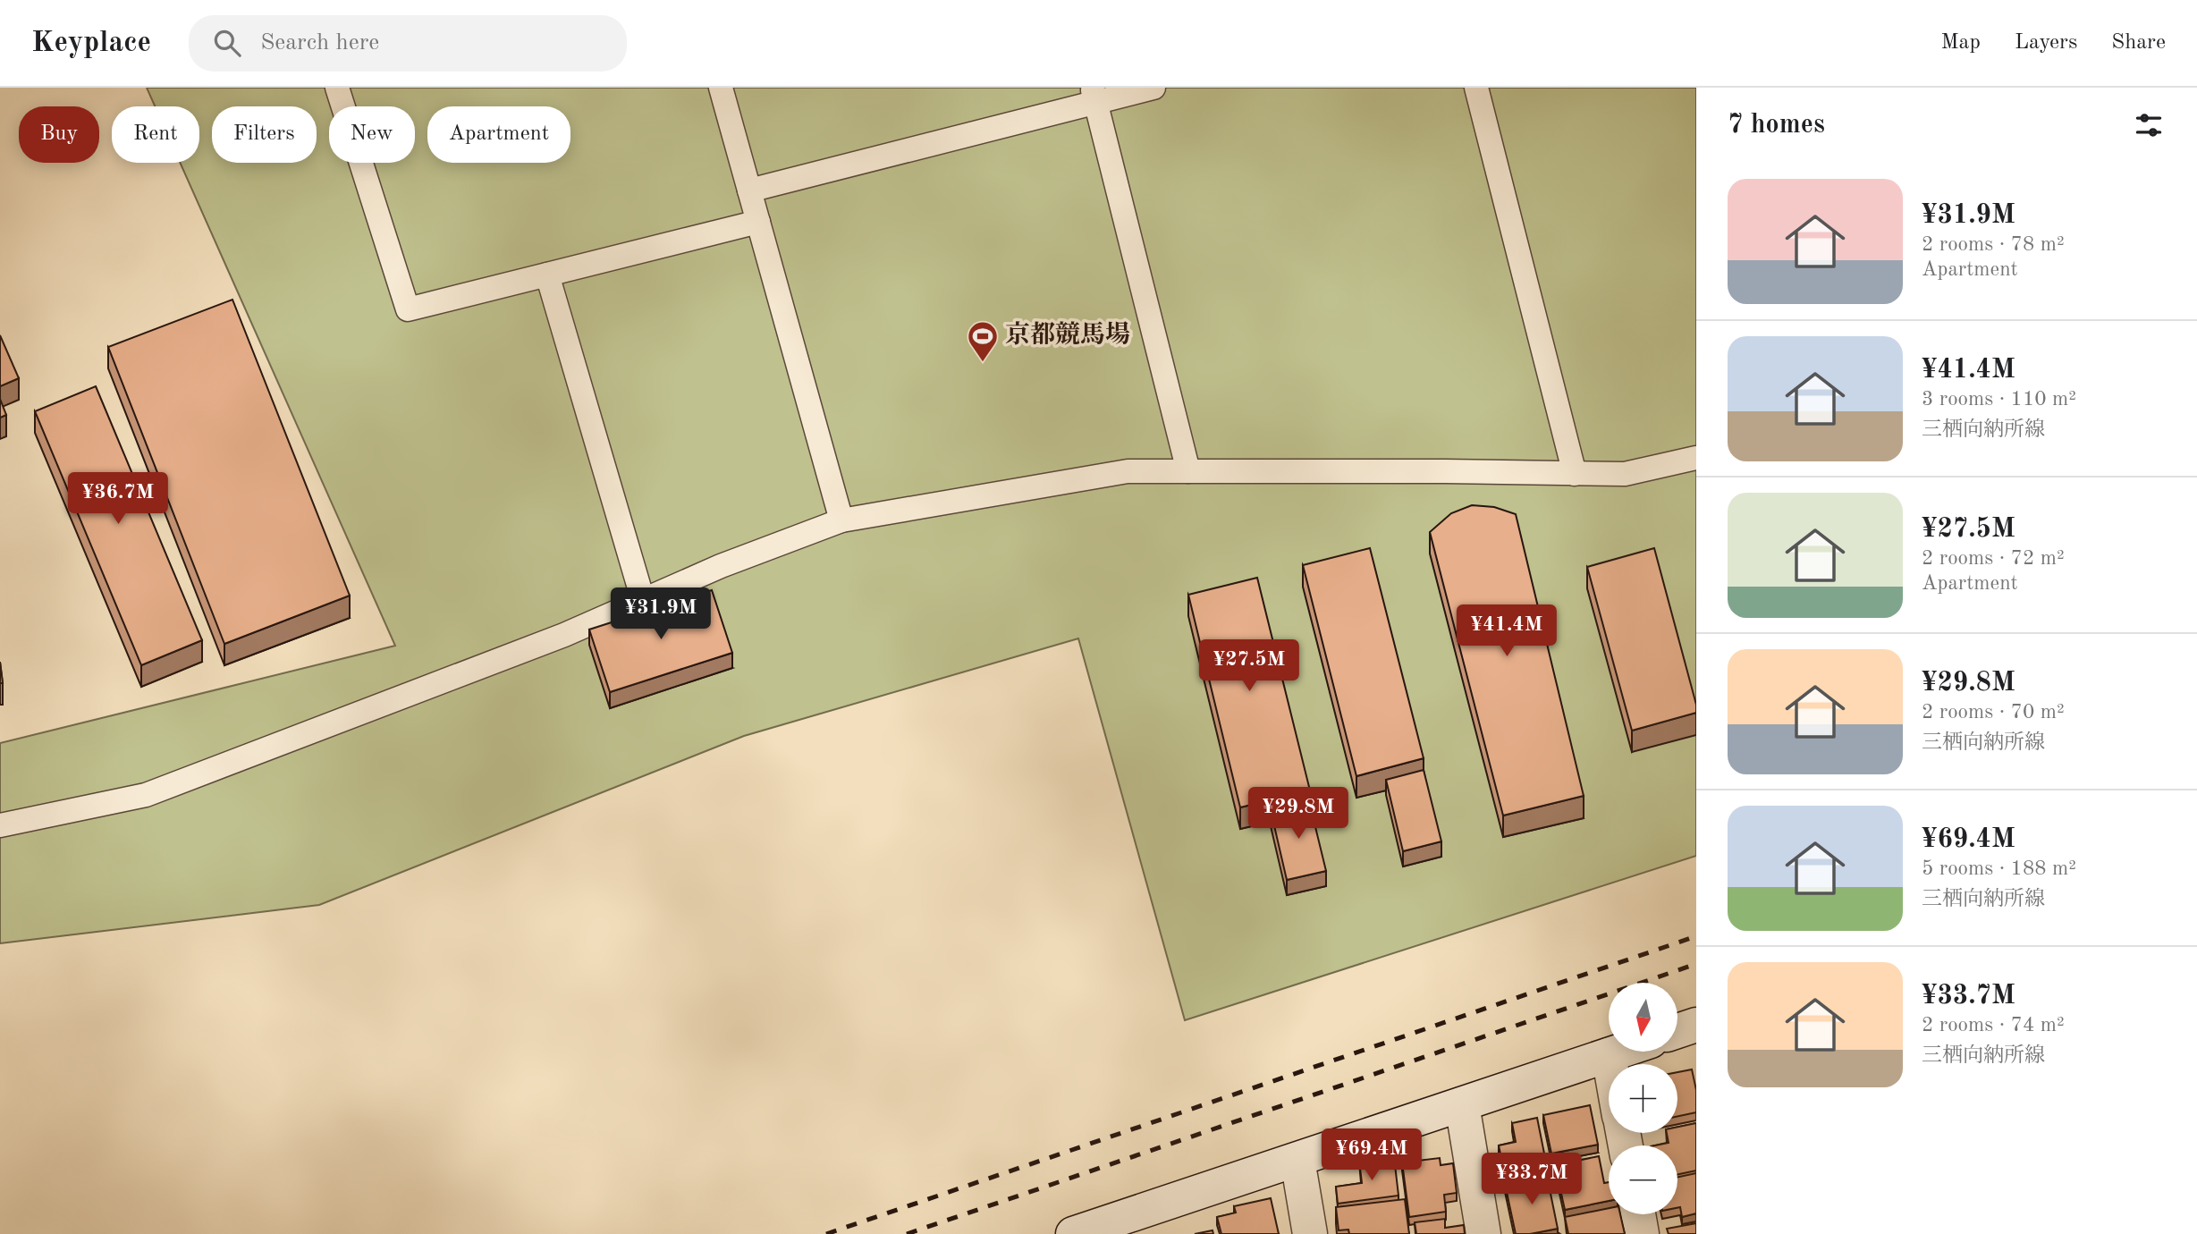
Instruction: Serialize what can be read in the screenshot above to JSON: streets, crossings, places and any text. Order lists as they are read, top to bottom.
{
  "places": {
    "sports": ["京都競馬場"]
  },
  "north": "bottom",
  "page": {
    "header": "Keyplace",
    "search": "Search here",
    "nav": ["Map", "Layers", "Share"],
    "heading": "7 homes",
    "chip": [
      "Buy",
      "Rent",
      "Filters",
      "New",
      "Apartment"
    ],
    "list": [
      {
        "name": "¥31.9M",
        "note": "2 rooms · 78 m² · Apartment"
      },
      {
        "name": "¥41.4M",
        "note": "3 rooms · 110 m² · 三栖向納所線"
      },
      {
        "name": "¥27.5M",
        "note": "2 rooms · 72 m² · Apartment"
      },
      {
        "name": "¥29.8M",
        "note": "2 rooms · 70 m² · 三栖向納所線"
      },
      {
        "name": "¥69.4M",
        "note": "5 rooms · 188 m² · 三栖向納所線"
      },
      {
        "name": "¥33.7M",
        "note": "2 rooms · 74 m² · 三栖向納所線"
      }
    ],
    "price": [
      "¥36.7M",
      "¥31.9M",
      "¥41.4M",
      "¥27.5M",
      "¥29.8M",
      "¥69.4M",
      "¥33.7M"
    ],
    "map_buttons": ["+", "−"]
  }
}
